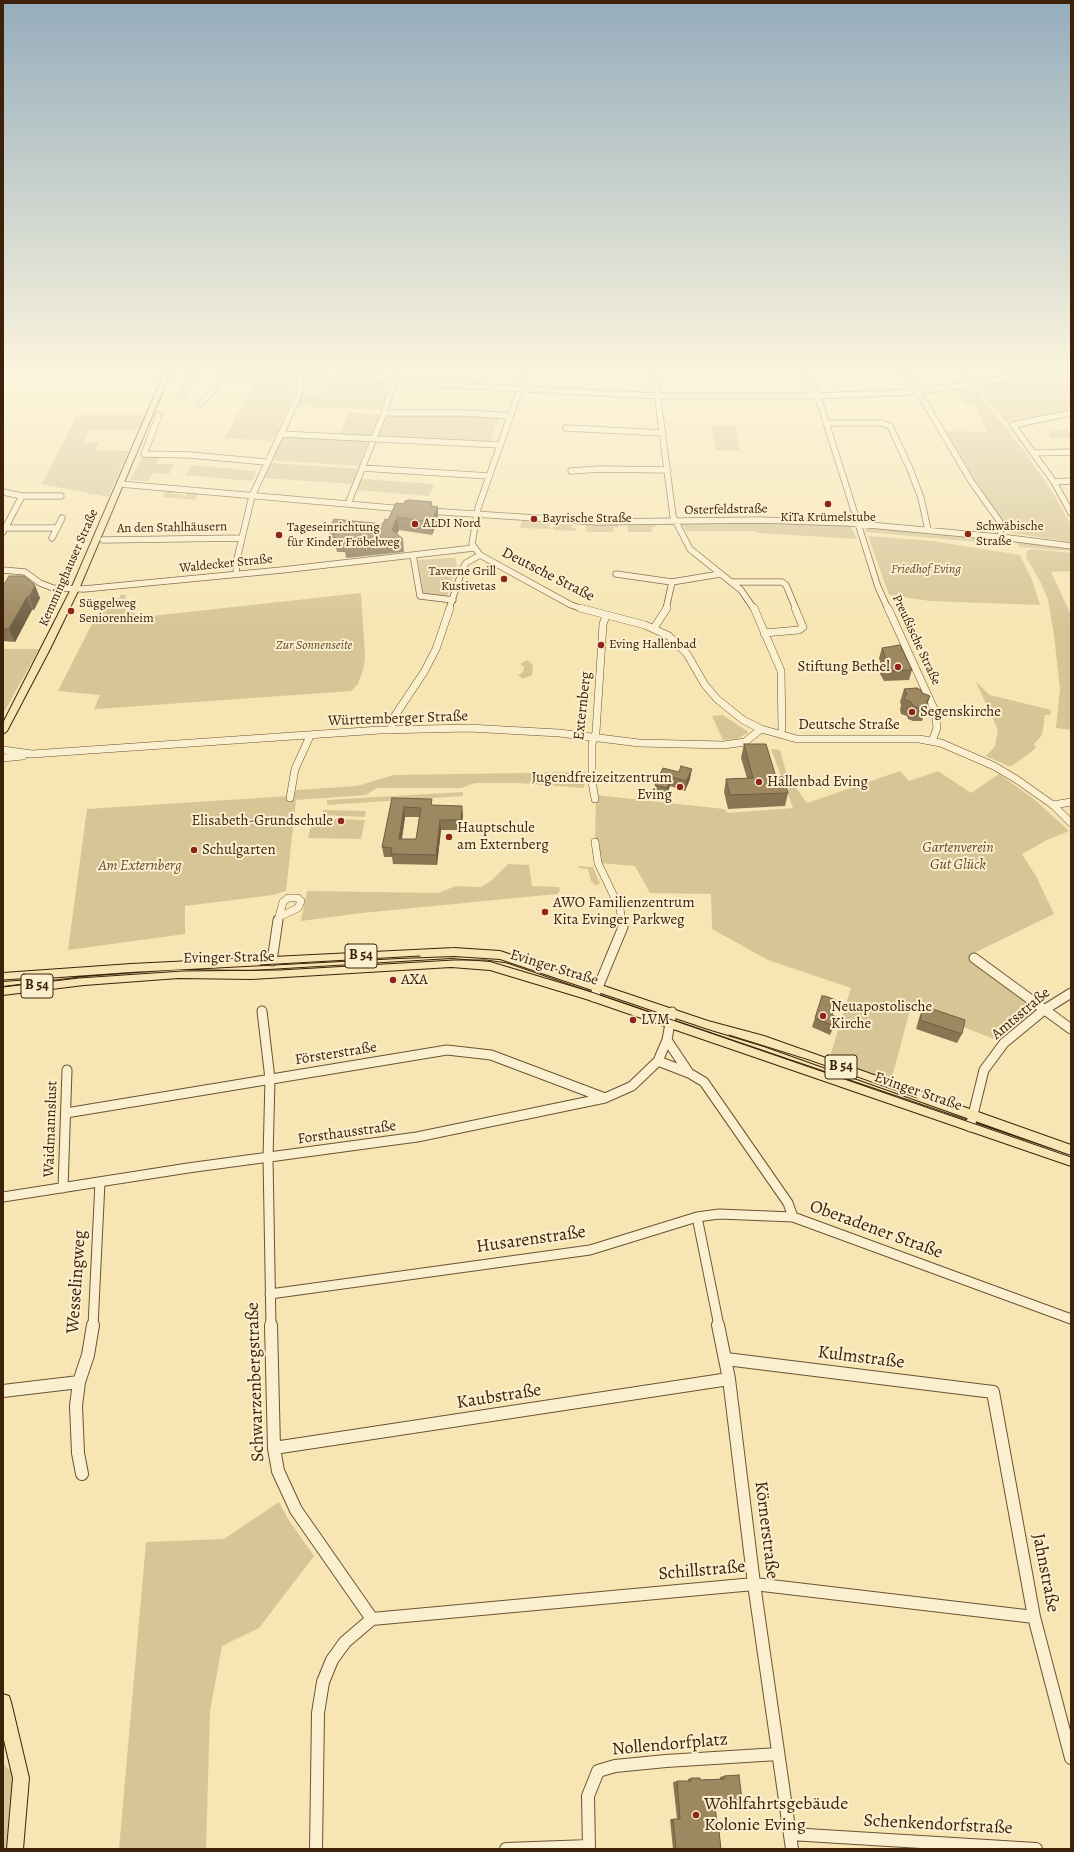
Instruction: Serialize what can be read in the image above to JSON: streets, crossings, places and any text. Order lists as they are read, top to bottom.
{
  "streets": {
    "main road": ["Kemminghauser Straße", "B 54", "Evinger Straße"],
    "street": [
      "Osterfeldstraße",
      "An den Stahlhäusern",
      "Waldecker Straße",
      "Deutsche Straße",
      "Preußische Straße",
      "Externberg",
      "Württemberger Straße",
      "Amtsstraße",
      "Försterstraße",
      "Waidmannslust",
      "Forsthausstraße",
      "Oberadener Straße",
      "Husarenstraße",
      "Wesselingweg",
      "Kulmstraße",
      "Schwarzenbergstraße",
      "Kaubstraße",
      "Körnerstraße",
      "Schillstraße",
      "Jahnstraße",
      "Nollendorfplatz",
      "Schenkendorfstraße"
    ]
  },
  "crossings": [
    ["Osterfeldstraße", "Preußische Straße"],
    ["Waldecker Straße", "Kemminghauser Straße"],
    ["Waldecker Straße", "Deutsche Straße"],
    ["Deutsche Straße", "Preußische Straße"],
    ["Deutsche Straße", "Externberg"],
    ["Deutsche Straße", "Württemberger Straße"],
    ["Externberg", "Württemberger Straße"],
    ["Evinger Straße", "Amtsstraße"],
    ["Försterstraße", "Waidmannslust"],
    ["Försterstraße", "Forsthausstraße"],
    ["Försterstraße", "Schwarzenbergstraße"],
    ["Waidmannslust", "Forsthausstraße"],
    ["Forsthausstraße", "Oberadener Straße"],
    ["Forsthausstraße", "Wesselingweg"],
    ["Forsthausstraße", "Schwarzenbergstraße"],
    ["Oberadener Straße", "Husarenstraße"],
    ["Husarenstraße", "Schwarzenbergstraße"],
    ["Husarenstraße", "Körnerstraße"],
    ["Kulmstraße", "Körnerstraße"],
    ["Kulmstraße", "Jahnstraße"],
    ["Schwarzenbergstraße", "Kaubstraße"],
    ["Schwarzenbergstraße", "Schillstraße"],
    ["Kaubstraße", "Körnerstraße"],
    ["Körnerstraße", "Schillstraße"],
    ["Körnerstraße", "Nollendorfplatz"],
    ["Körnerstraße", "Schenkendorfstraße"],
    ["Schillstraße", "Jahnstraße"]
  ],
  "parks": [
    "Friedhof Eving",
    "Zur Sonnenseite",
    "Gartenverein Gut Glück",
    "Am Externberg"
  ],
  "places": [
    "KiTa Krümelstube",
    "Bayrische Straße",
    "ALDI Nord",
    "Schwäbische Straße",
    "Tageseinrichtung für Kinder Fröbelweg",
    "Taverne Grill Kustivetas",
    "Süggelweg Seniorenheim",
    "Eving Hallenbad",
    "Stiftung Bethel",
    "Segenskirche",
    "Hallenbad Eving",
    "Jugendfreizeitzentrum Eving",
    "Elisabeth-Grundschule",
    "Hauptschule am Externberg",
    "Schulgarten",
    "AWO Familienzentrum Kita Evinger Parkweg",
    "AXA",
    "Neuapostolische Kirche",
    "LVM",
    "Wohlfahrtsgebäude Kolonie Eving"
  ]
}
